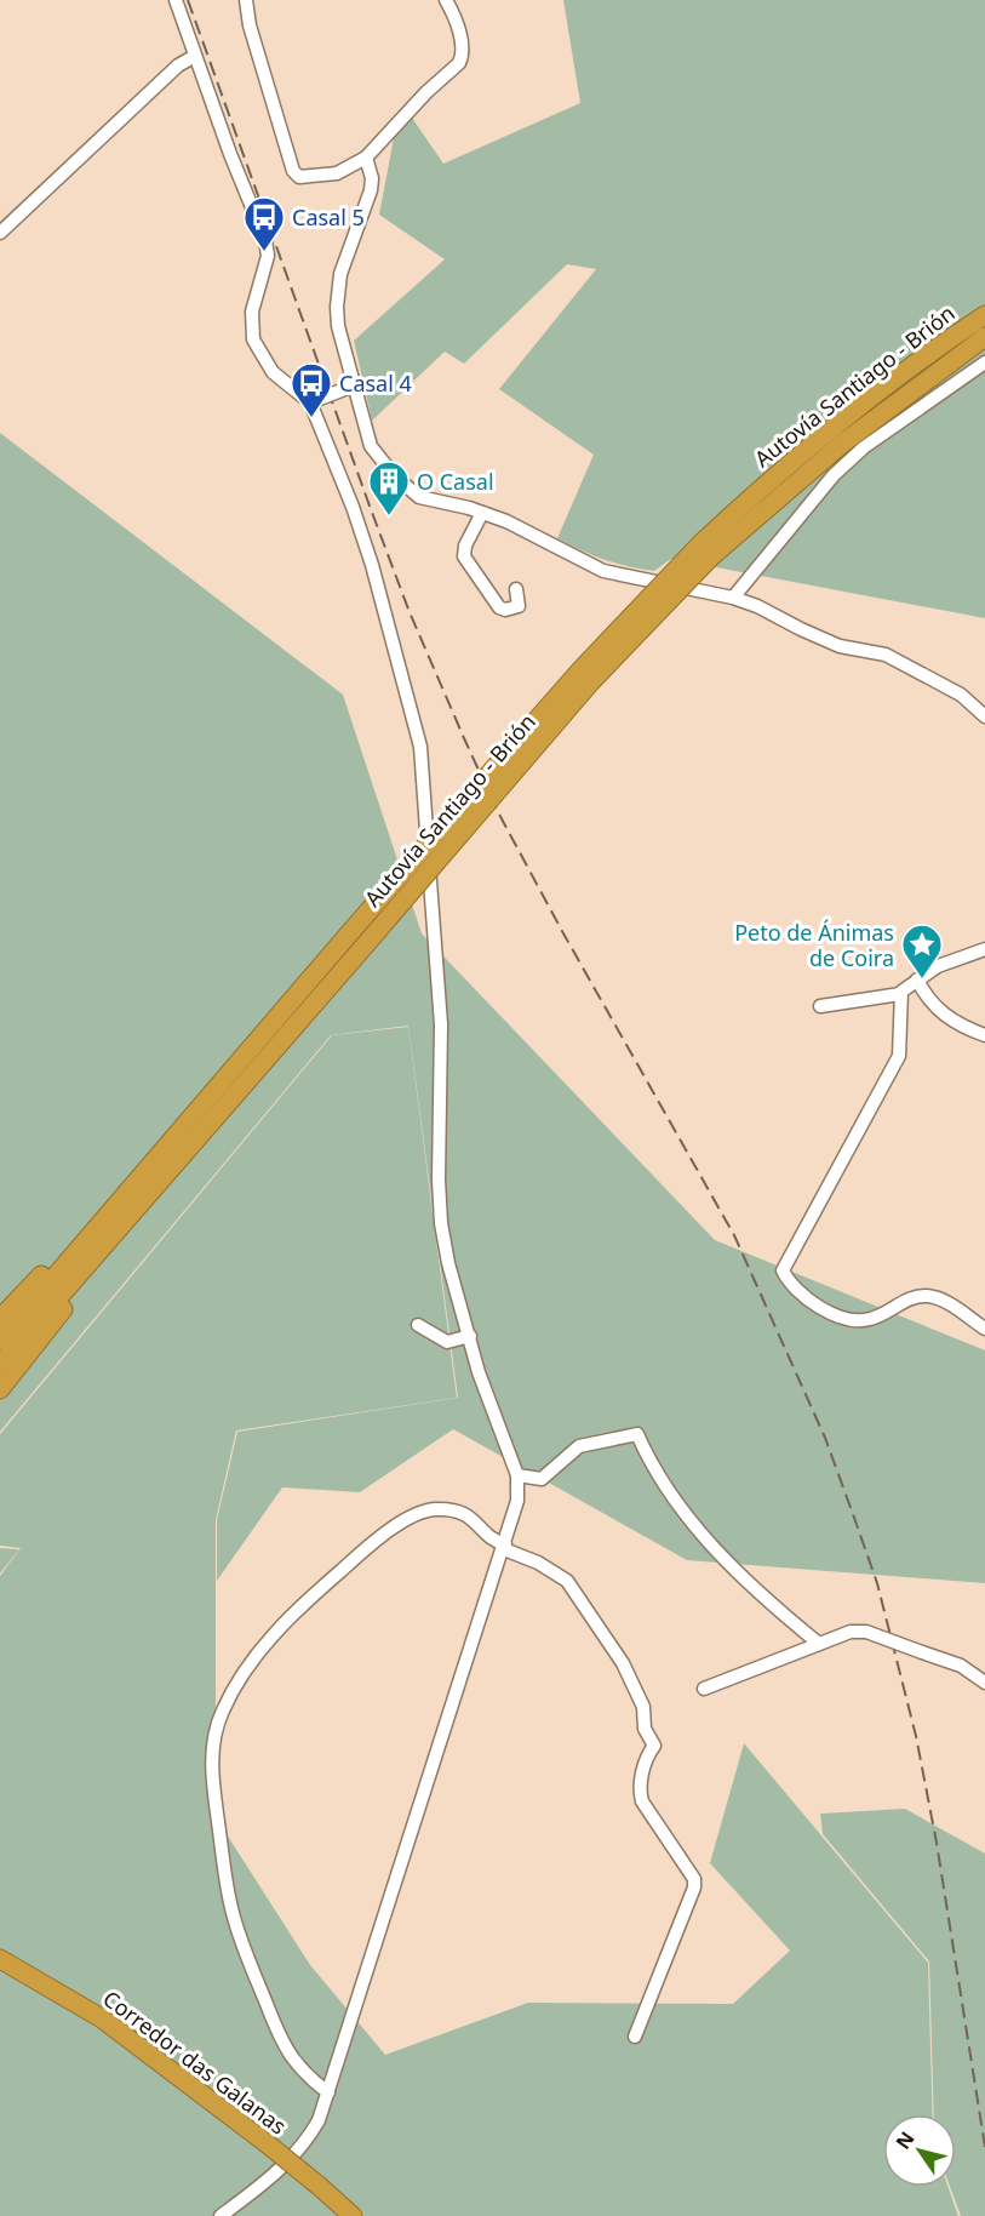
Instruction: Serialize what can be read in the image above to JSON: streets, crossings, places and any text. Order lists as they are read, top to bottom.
{
  "streets": {
    "highway": ["Autovía Santiago - Brión", "Corredor das Galanas"]
  },
  "places": {
    "bus stop": ["Casal 5", "Casal 4"],
    "building": ["O Casal"],
    "place": ["Peto de Ánimas de Coira"]
  },
  "north": "top left"
}
